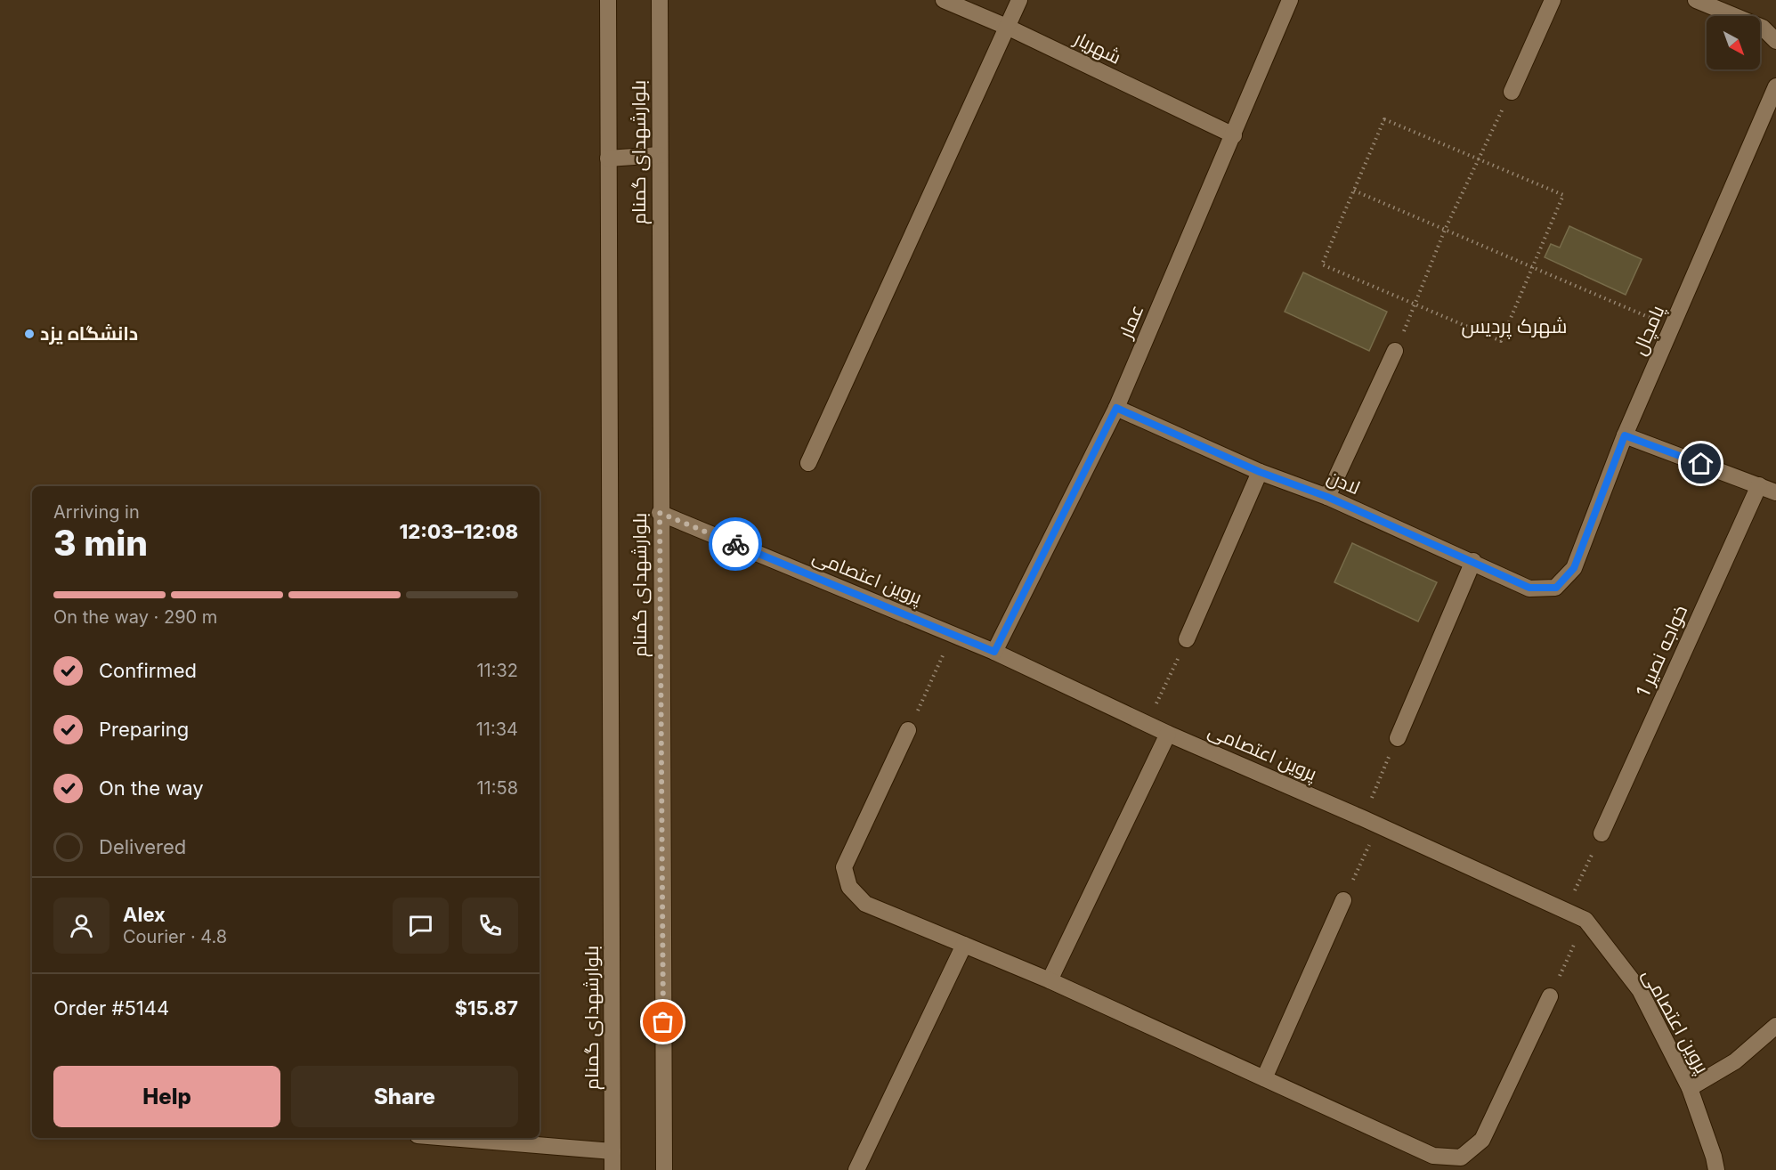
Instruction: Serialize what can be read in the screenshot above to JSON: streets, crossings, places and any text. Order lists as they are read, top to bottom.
{
  "streets": {
    "street": [
      "شهریار",
      "بلوارشهدای گمنام",
      "عمار",
      "پامچال",
      "لادن",
      "پروین اعتصامی",
      "خواجه نصیر 1"
    ]
  },
  "crossings": [
    ["شهریار", "عمار"],
    ["بلوارشهدای گمنام", "پروین اعتصامی"],
    ["عمار", "لادن"],
    ["عمار", "پروین اعتصامی"],
    ["پامچال", "لادن"]
  ],
  "districts": ["شهرک پردیس"],
  "places": ["دانشگاه یزد"],
  "north": "bottom right",
  "page": {
    "heading": ["3 min", "Arriving in", "12:03–12:08"],
    "panel": [
      "Alex",
      "Courier · 4.8",
      "Order #5144",
      "$15.87"
    ],
    "bar": "On the way · 290 m",
    "list": [
      ["Confirmed", "11:32"],
      ["Preparing", "11:34"],
      ["On the way", "11:58"],
      "Delivered"
    ],
    "buttons": ["Help", "Share"]
  }
}
